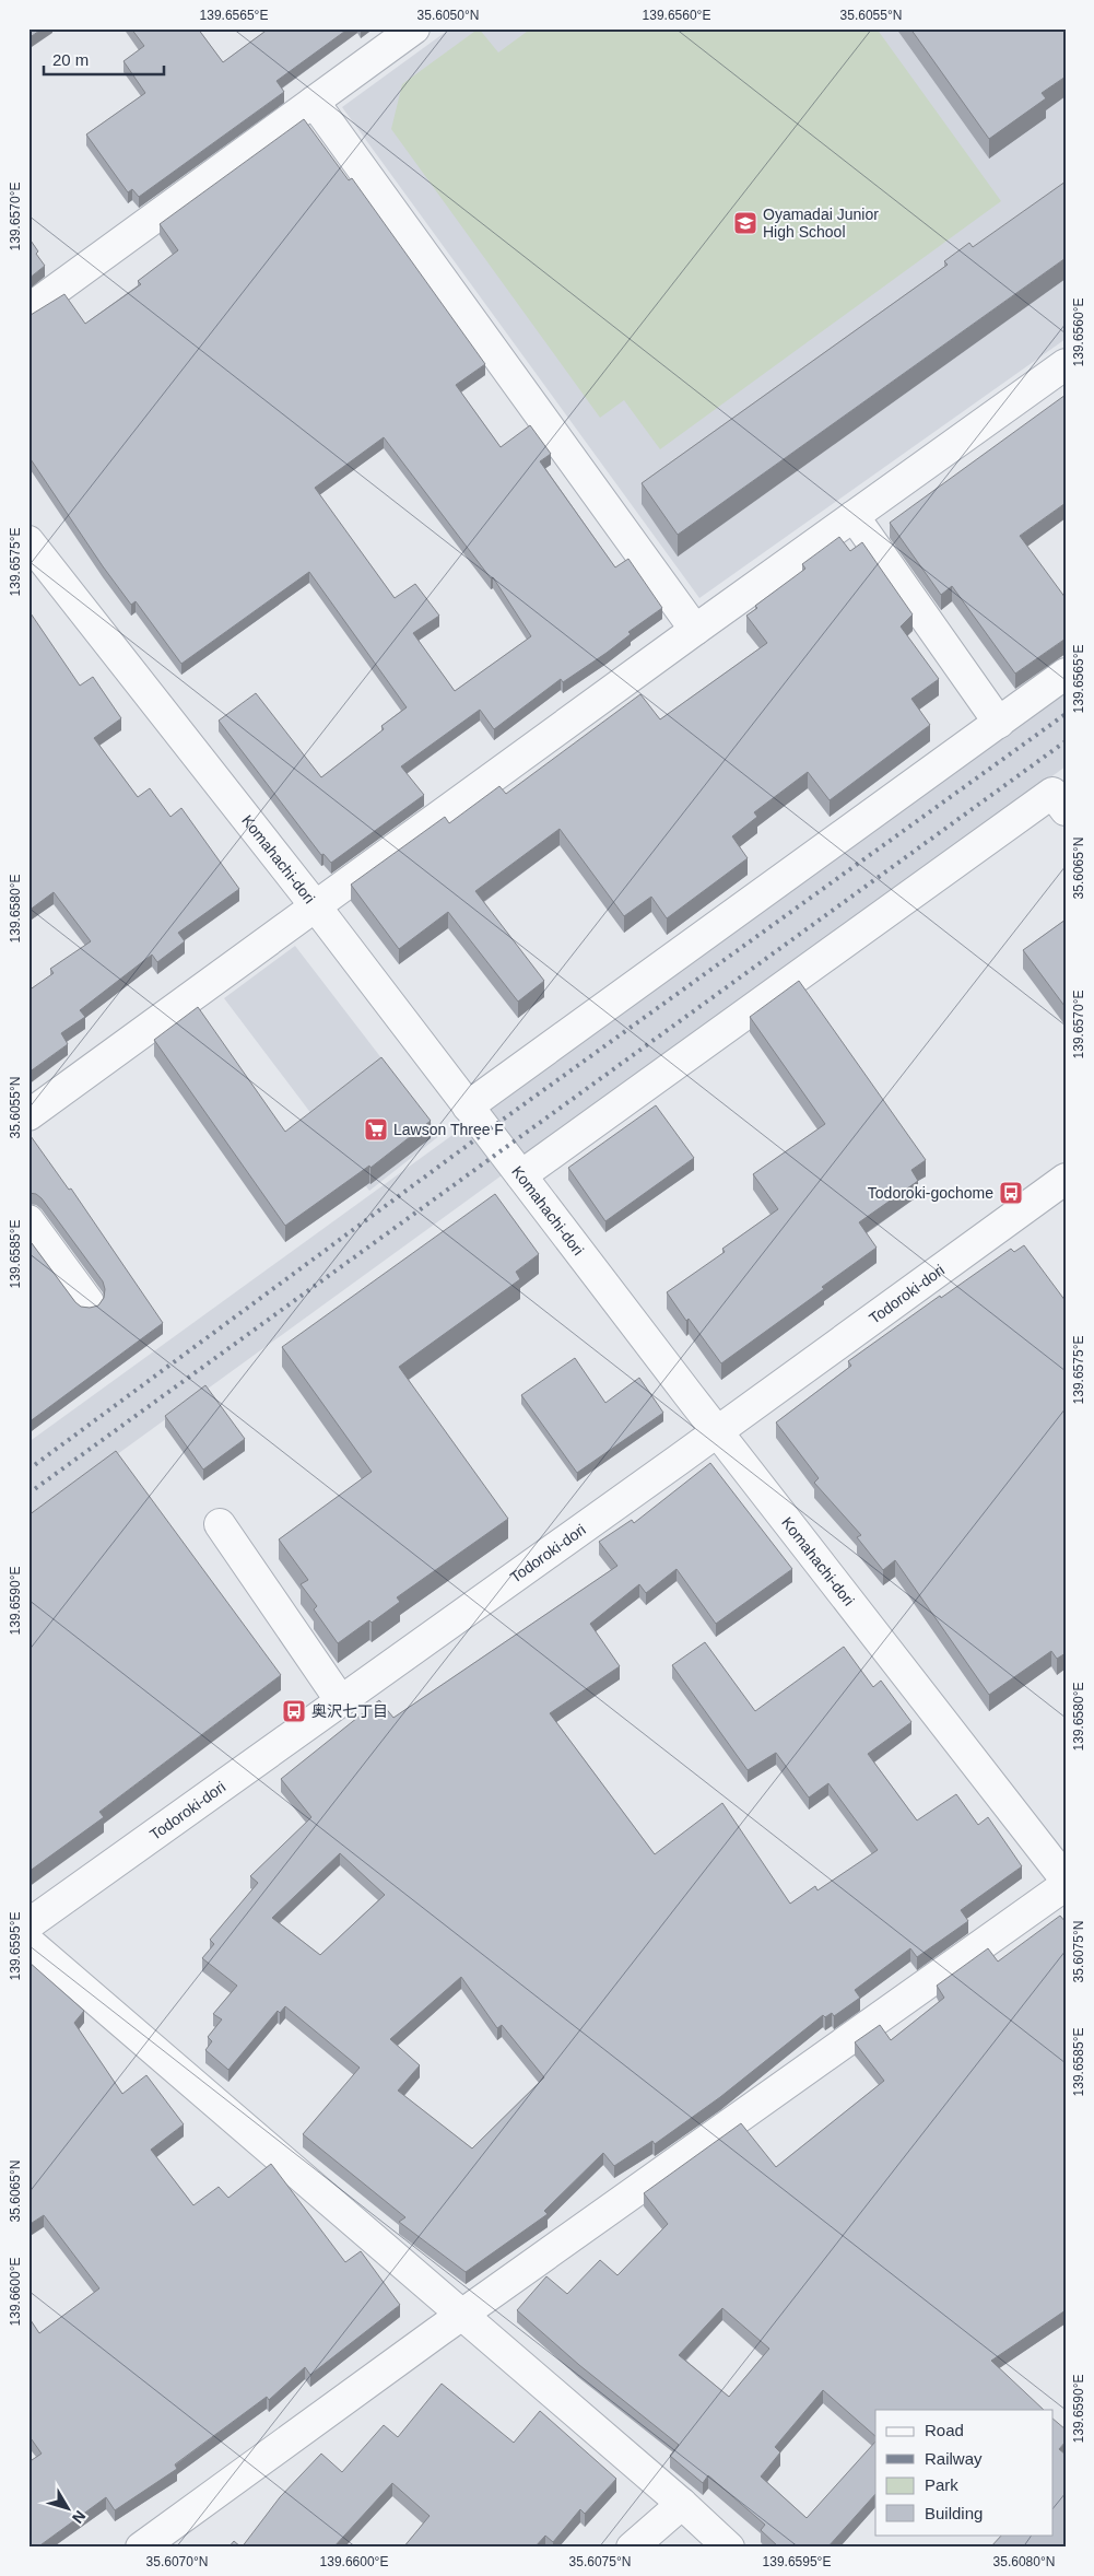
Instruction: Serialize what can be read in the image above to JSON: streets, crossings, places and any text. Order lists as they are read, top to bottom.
{
  "streets": {
    "street": ["Komahachi-dori", "Todoroki-dori"]
  },
  "crossings": [
    ["Komahachi-dori", "Todoroki-dori"]
  ],
  "places": {
    "school or university": ["Oyamadai Junior High School"],
    "supermarket": ["Lawson Three F"],
    "bus stop": ["Todoroki-gochome", "奥沢七丁目"]
  },
  "legend": [
    "Road",
    "Railway",
    "Park",
    "Building"
  ],
  "scale_bar": "20 m",
  "north": "bottom right",
  "coordinates": [
    "139.6565°E",
    "35.6050°N",
    "139.6560°E",
    "35.6055°N",
    "139.6570°E",
    "139.6575°E",
    "35.6065°N",
    "139.6580°E",
    "139.6585°E",
    "139.6590°E",
    "139.6595°E",
    "35.6075°N",
    "139.6600°E",
    "35.6070°N",
    "35.6080°N"
  ]
}
